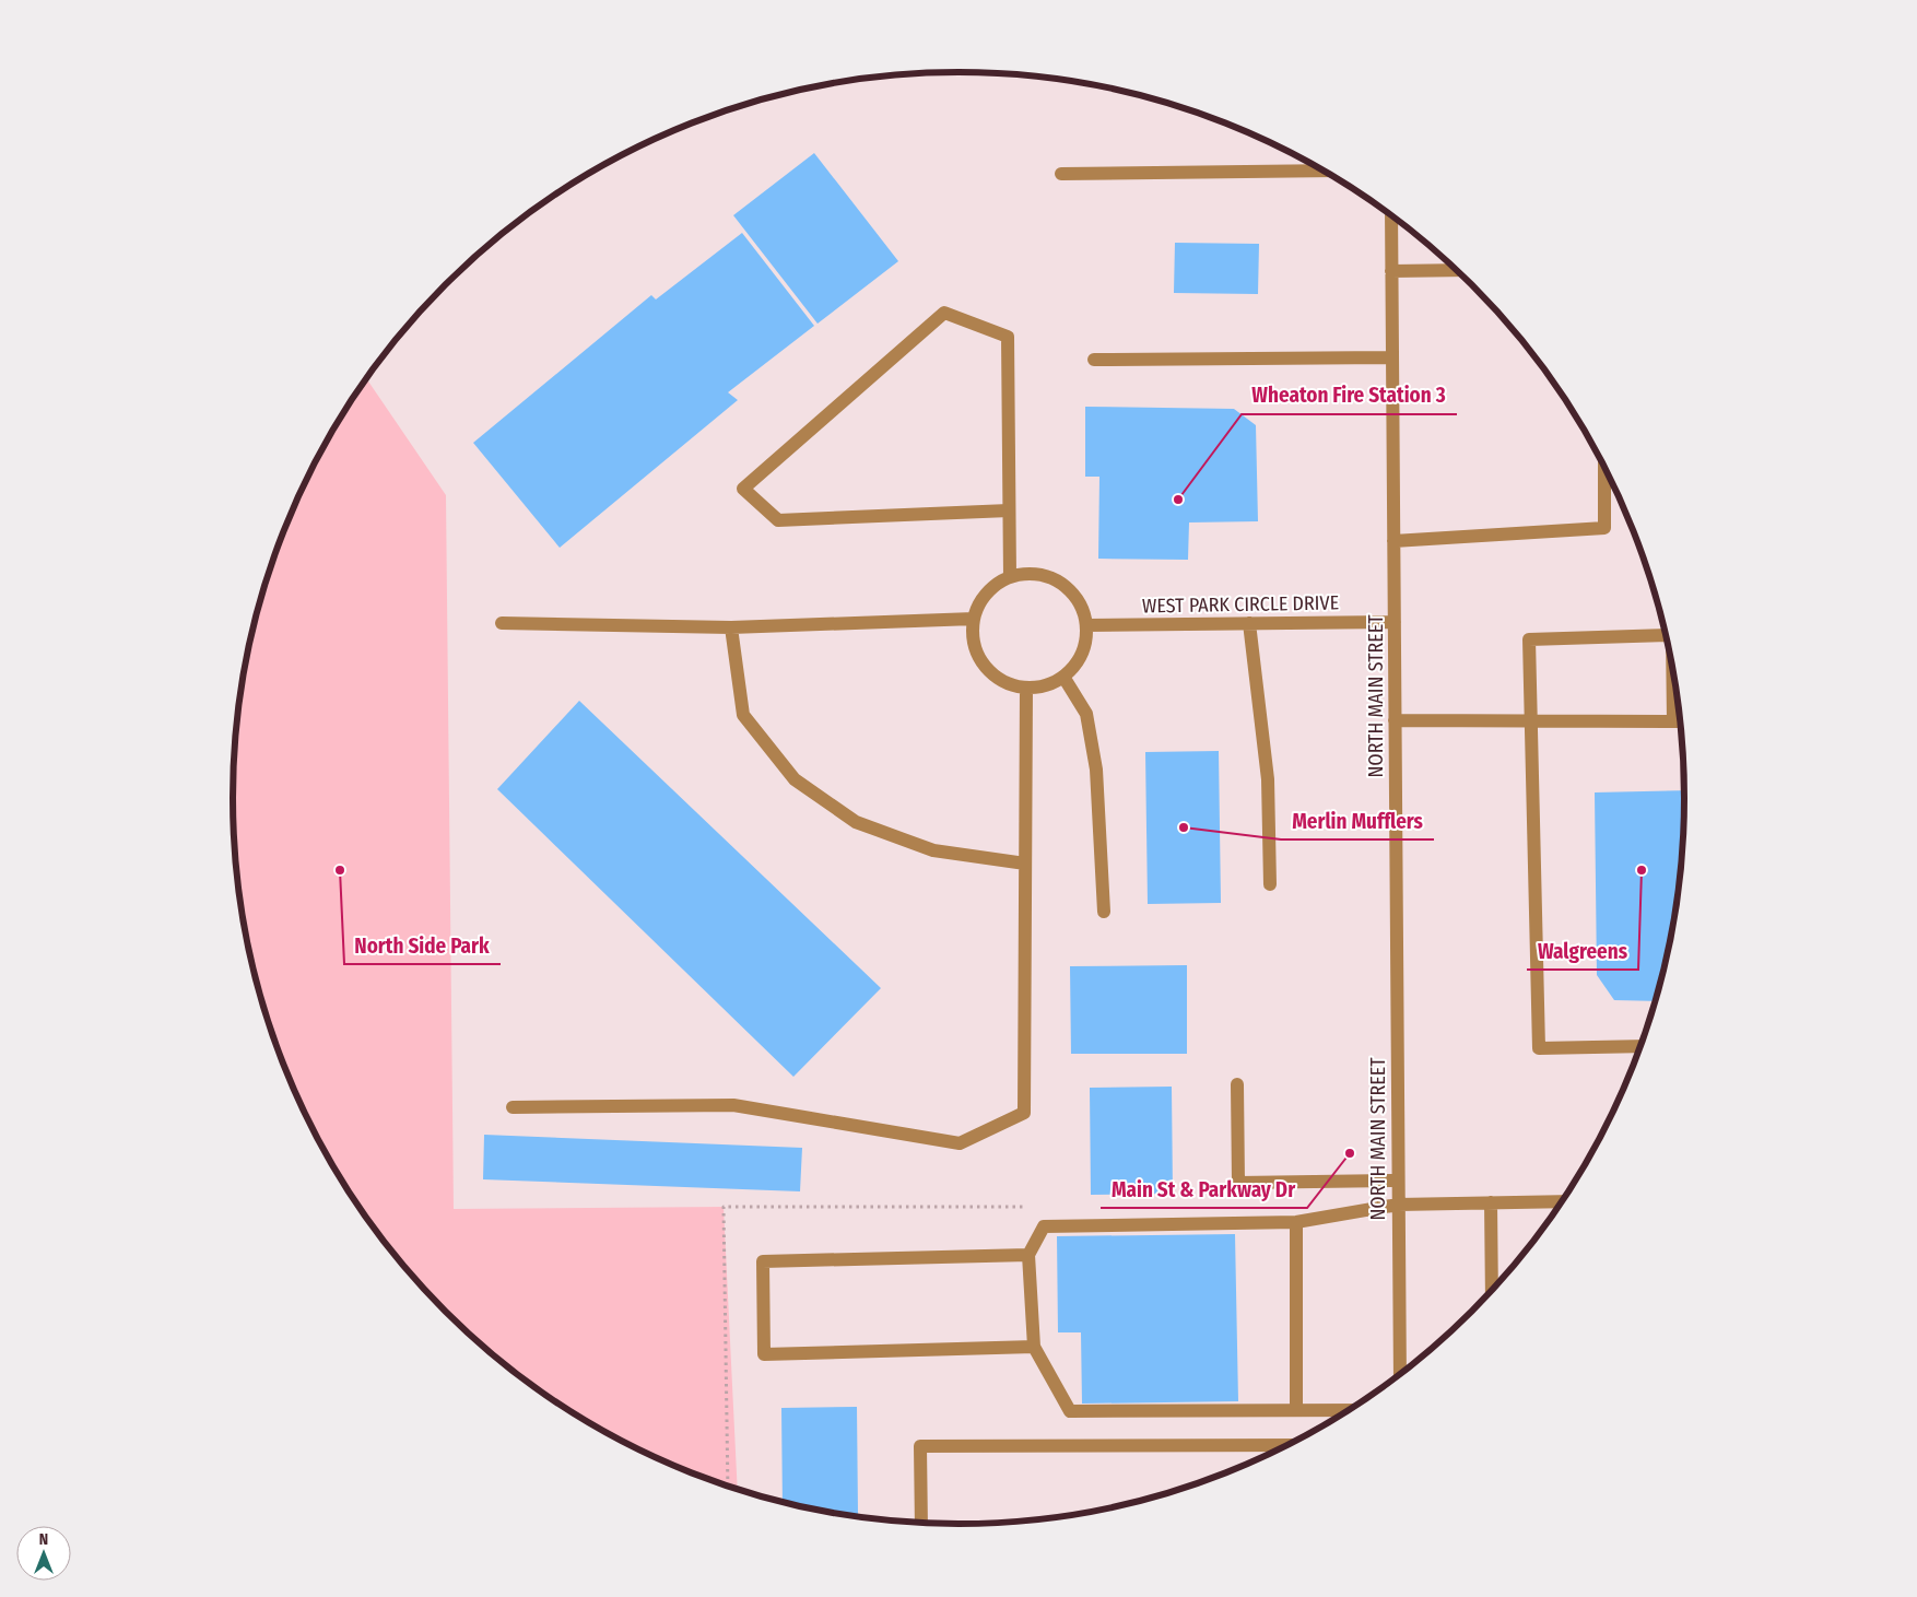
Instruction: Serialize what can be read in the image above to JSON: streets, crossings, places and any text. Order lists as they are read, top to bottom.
{
  "streets": {
    "street": ["WEST PARK CIRCLE DRIVE", "NORTH MAIN STREET"]
  },
  "crossings": [
    ["WEST PARK CIRCLE DRIVE", "NORTH MAIN STREET"]
  ],
  "places": [
    "Wheaton Fire Station 3",
    "Merlin Mufflers",
    "North Side Park",
    "Walgreens",
    "Main St & Parkway Dr"
  ],
  "north": "top"
}
